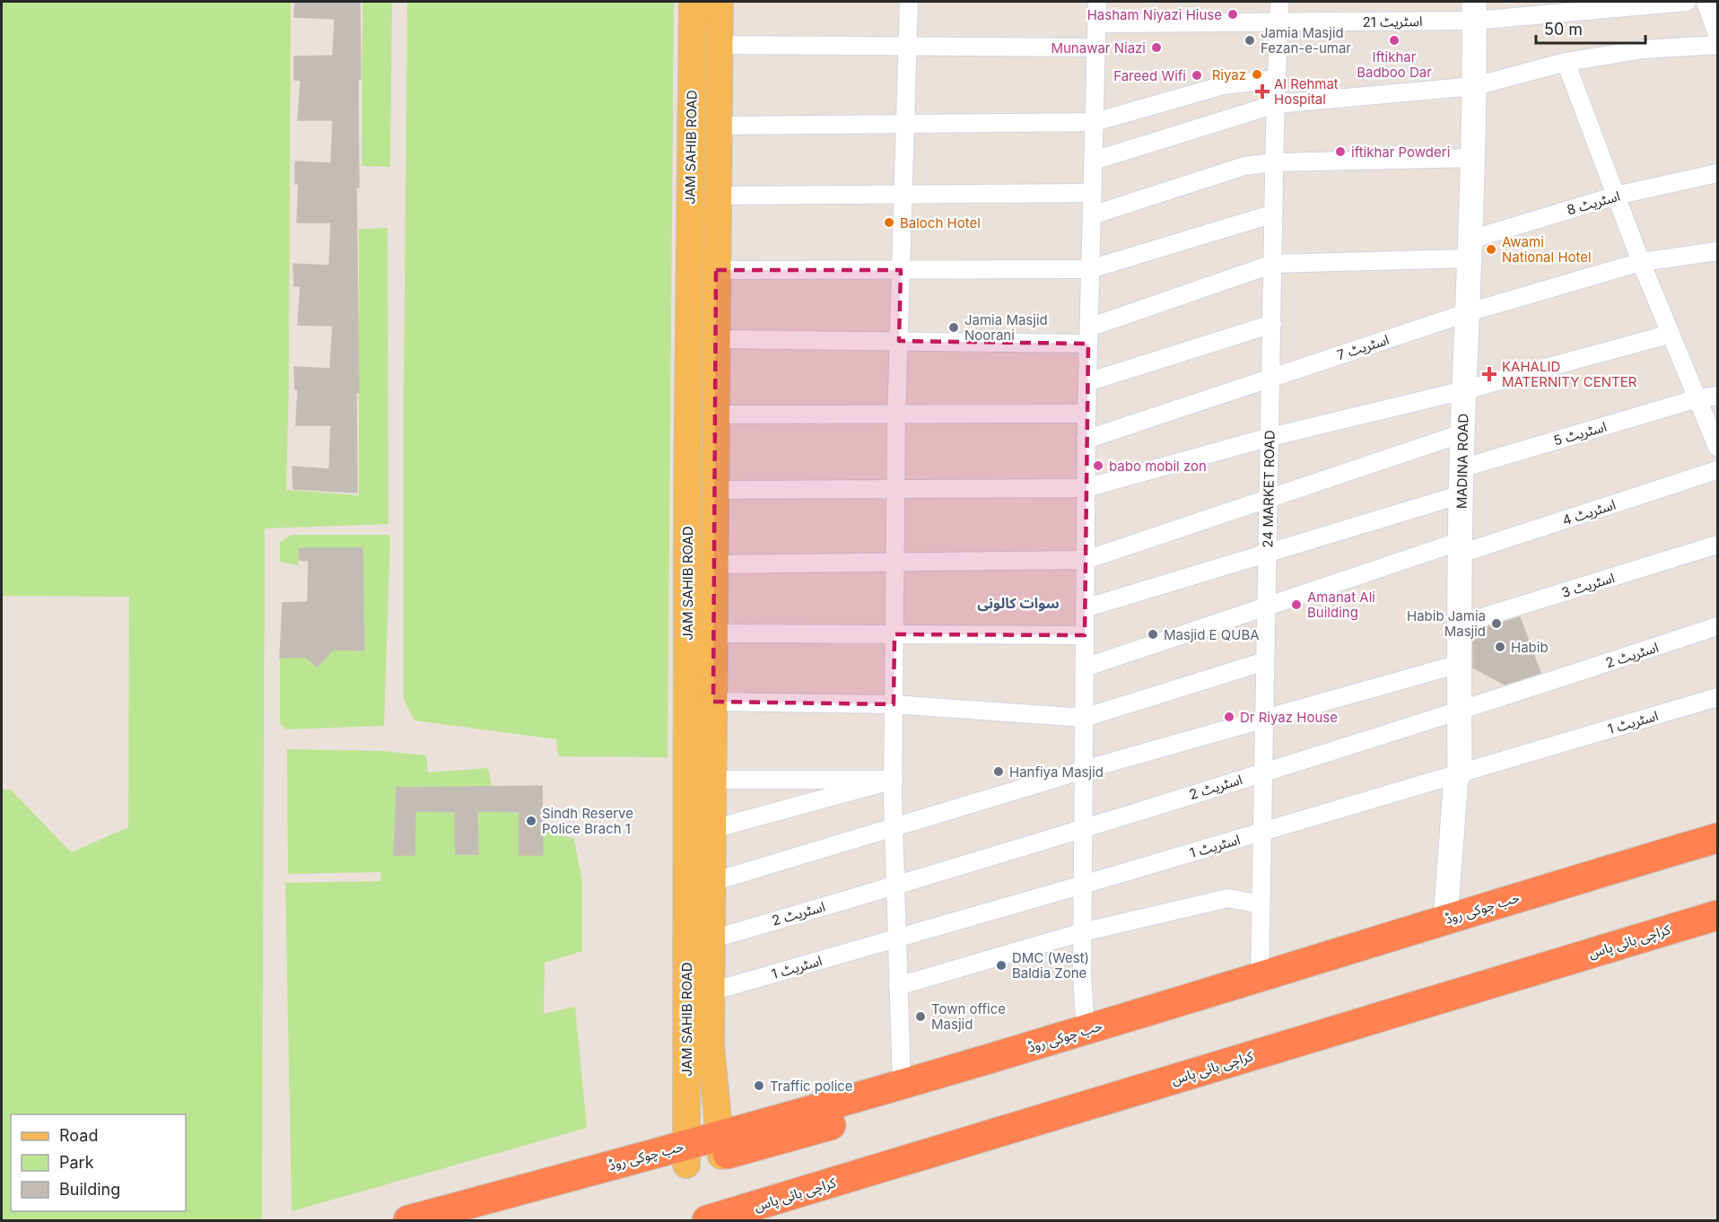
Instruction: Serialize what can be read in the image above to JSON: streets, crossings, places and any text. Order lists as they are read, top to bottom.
{
  "streets": {
    "highway": ["حب چوکی روڈ", "کراچی بائی پاس"],
    "main road": ["JAM SAHIB ROAD"],
    "street": [
      "اسٹریٹ 21",
      "اسٹریٹ 8",
      "اسٹریٹ 7",
      "اسٹریٹ 5",
      "MADINA ROAD",
      "24 MARKET ROAD",
      "اسٹریٹ 4",
      "اسٹریٹ 3",
      "اسٹریٹ 2",
      "اسٹریٹ 1"
    ]
  },
  "crossings": [
    ["اسٹریٹ 21", "MADINA ROAD"],
    ["اسٹریٹ 21", "24 MARKET ROAD"],
    ["JAM SAHIB ROAD", "اسٹریٹ 8"],
    ["JAM SAHIB ROAD", "اسٹریٹ 2"],
    ["JAM SAHIB ROAD", "اسٹریٹ 1"],
    ["JAM SAHIB ROAD", "حب چوکی روڈ"],
    ["اسٹریٹ 8", "MADINA ROAD"],
    ["اسٹریٹ 8", "24 MARKET ROAD"],
    ["اسٹریٹ 7", "MADINA ROAD"],
    ["اسٹریٹ 7", "24 MARKET ROAD"],
    ["اسٹریٹ 5", "MADINA ROAD"],
    ["MADINA ROAD", "اسٹریٹ 4"],
    ["MADINA ROAD", "اسٹریٹ 3"],
    ["MADINA ROAD", "اسٹریٹ 2"],
    ["MADINA ROAD", "اسٹریٹ 1"],
    ["MADINA ROAD", "حب چوکی روڈ"],
    ["24 MARKET ROAD", "اسٹریٹ 4"],
    ["24 MARKET ROAD", "اسٹریٹ 2"],
    ["24 MARKET ROAD", "اسٹریٹ 1"],
    ["24 MARKET ROAD", "حب چوکی روڈ"]
  ],
  "districts": ["سوات کالونی"],
  "places": {
    "other": [
      "Hasham Niyazi Hiuse",
      "Jamia Masjid Fezan-e-umar",
      "Iftikhar Badboo Dar",
      "Munawar Niazi",
      "Riyaz",
      "Fareed Wifi",
      "iftikhar Powderi",
      "Baloch Hotel",
      "Awami National Hotel",
      "Jamia Masjid Noorani",
      "babo mobil zon",
      "Amanat Ali Building",
      "Habib Jamia Masjid",
      "Masjid E QUBA",
      "Habib",
      "Dr Riyaz House",
      "Hanfiya Masjid",
      "Sindh Reserve Police Brach 1",
      "DMC (West) Baldia Zone",
      "Town office Masjid",
      "Traffic police"
    ],
    "health": ["Al Rehmat Hospital", "KAHALID MATERNITY CENTER"]
  },
  "legend": ["Road", "Park", "Building"],
  "scale_bar": "50 m"
}
